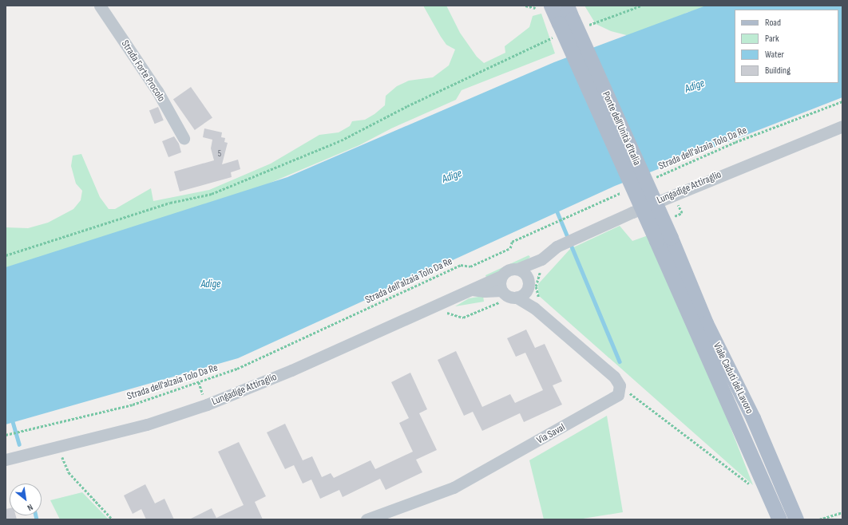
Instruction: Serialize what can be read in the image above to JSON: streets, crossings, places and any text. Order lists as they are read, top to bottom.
{
  "streets": {
    "main road": ["Ponte dell'Unità d'Italia", "Viale Caduti del Lavoro"],
    "street": ["Strada Forte Procolo", "Lungadige Attiraglio", "Via Saval"],
    "path": ["Strada dell'alzaia Tolo Da Re"]
  },
  "crossings": [
    ["Ponte dell'Unità d'Italia", "Viale Caduti del Lavoro"]
  ],
  "water": ["Adige"],
  "house_numbers": ["5"],
  "legend": [
    "Road",
    "Park",
    "Water",
    "Building"
  ],
  "north": "bottom right"
}
